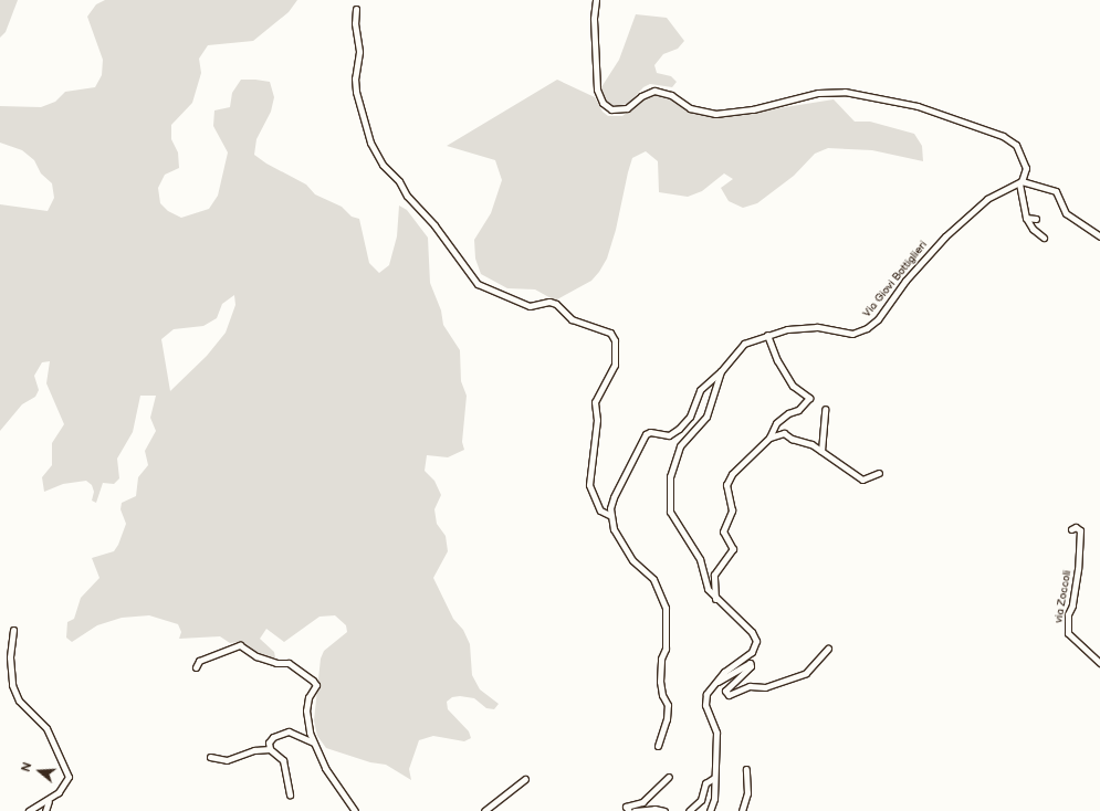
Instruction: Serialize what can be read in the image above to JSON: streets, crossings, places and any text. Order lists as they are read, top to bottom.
{
  "streets": {
    "street": ["Via Giovi Bottiglieri", "via Zoccoli"]
  },
  "north": "left"
}
